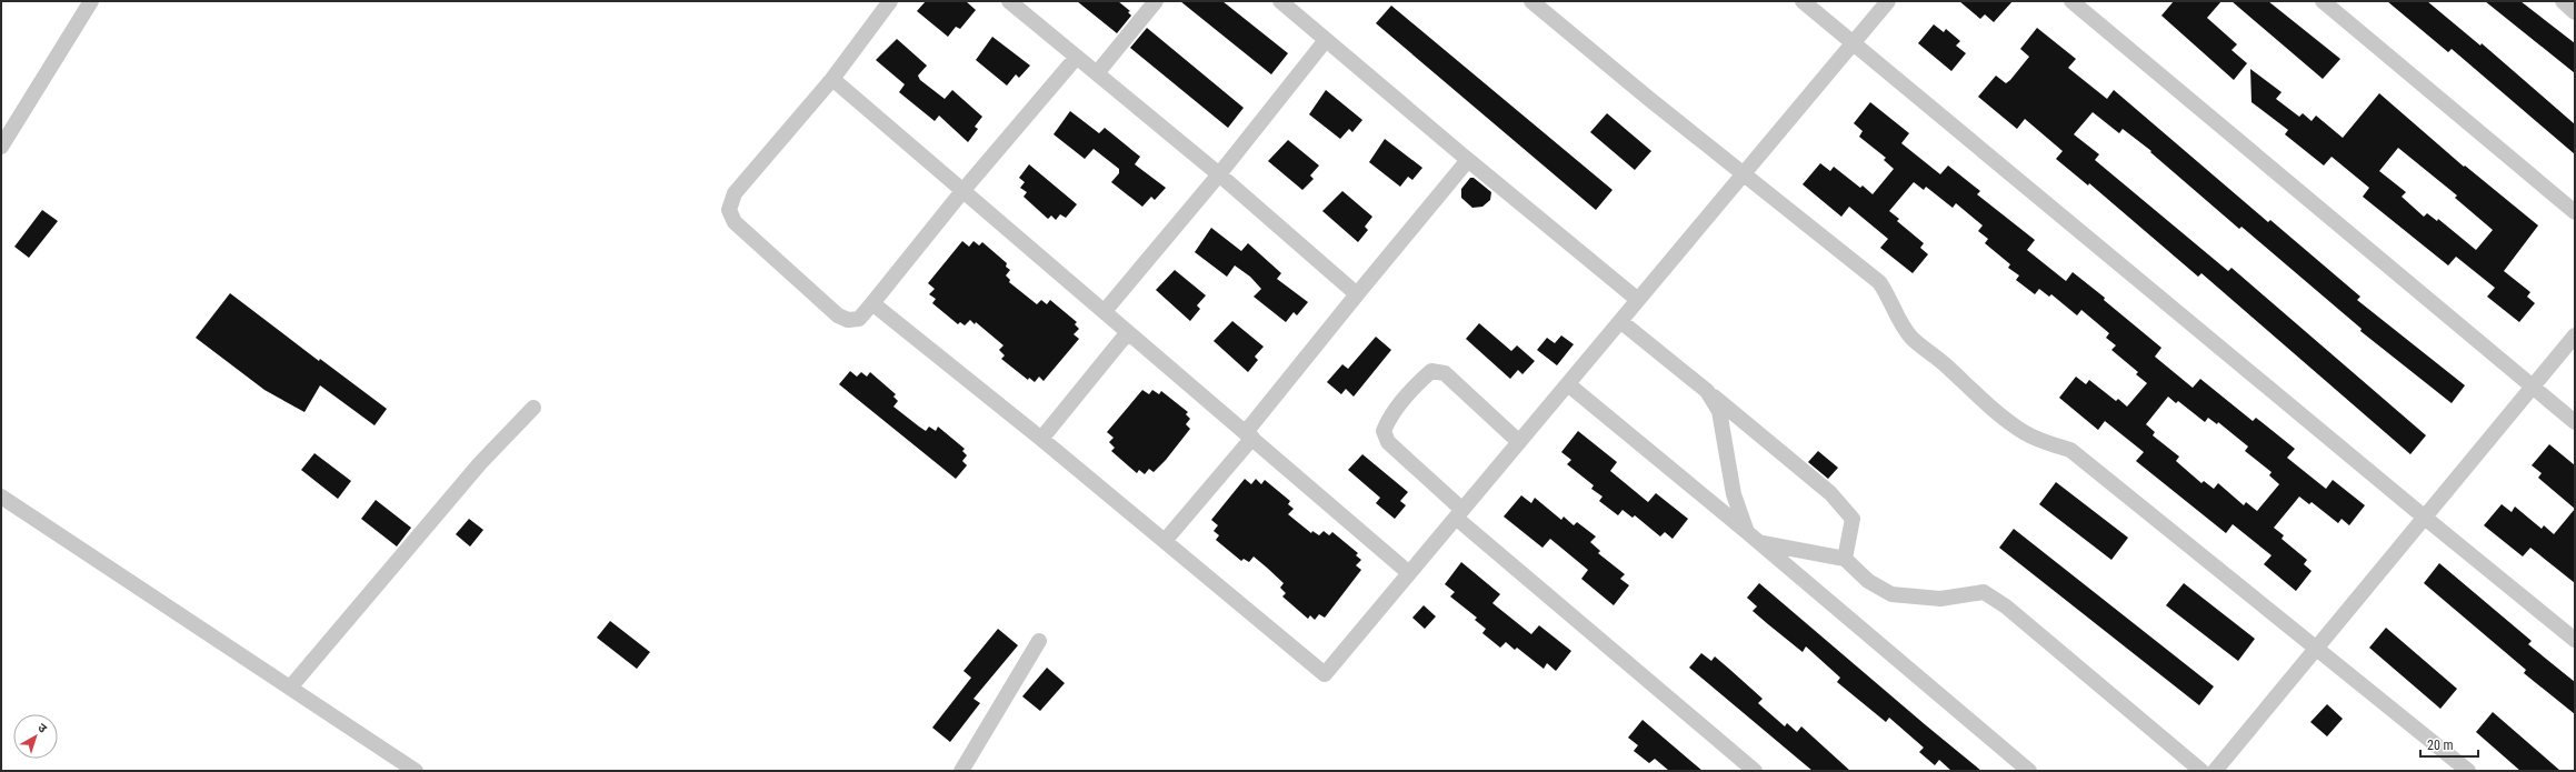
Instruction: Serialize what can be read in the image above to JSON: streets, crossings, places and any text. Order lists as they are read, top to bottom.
{
  "scale_bar": "20 m",
  "north": "top right"
}
